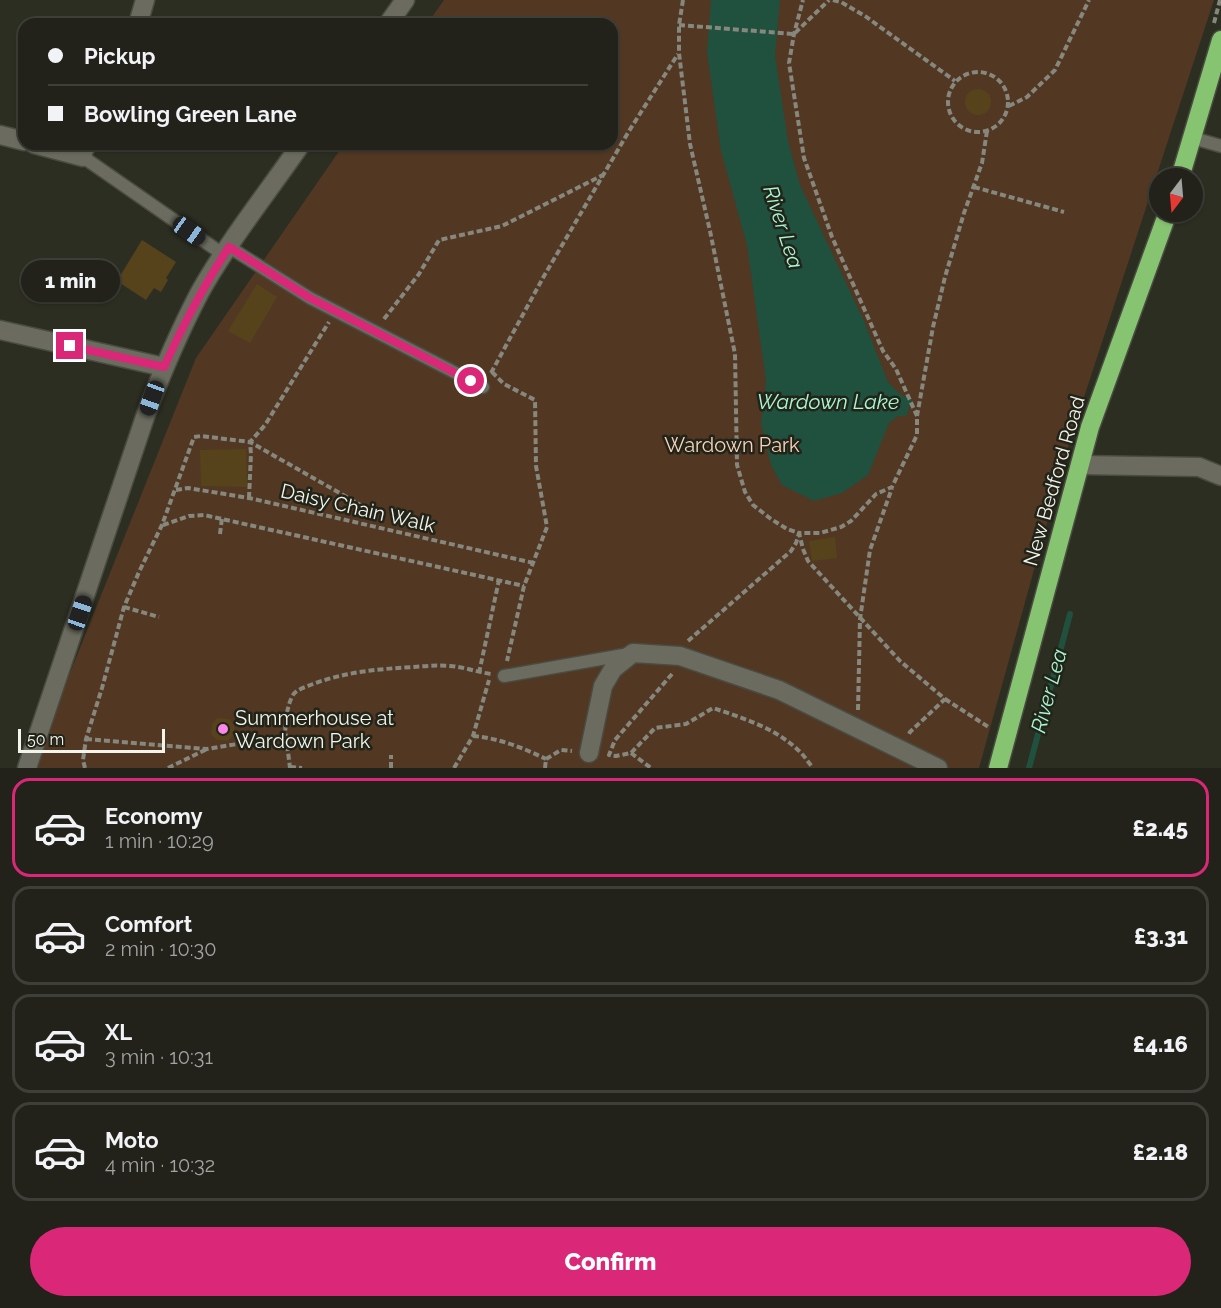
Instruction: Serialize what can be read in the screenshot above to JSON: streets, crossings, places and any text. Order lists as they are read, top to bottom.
{
  "streets": {
    "highway": ["New Bedford Road"],
    "path": ["Daisy Chain Walk"]
  },
  "water": ["River Lea", "Wardown Lake"],
  "parks": ["Wardown Park"],
  "places": ["Summerhouse at Wardown Park"],
  "scale_bar": "50 m",
  "north": "bottom",
  "page": {
    "banner": ["Pickup", "Bowling Green Lane"],
    "bubble": "1 min",
    "scale": "50 m",
    "list": [
      {
        "name": "Economy",
        "note": "1 min · 10:29",
        "value": "£2.45"
      },
      {
        "name": "Comfort",
        "note": "2 min · 10:30",
        "value": "£3.31"
      },
      {
        "name": "XL",
        "note": "3 min · 10:31",
        "value": "£4.16"
      },
      {
        "name": "Moto",
        "note": "4 min · 10:32",
        "value": "£2.18"
      }
    ],
    "buttons": "Confirm"
  }
}
